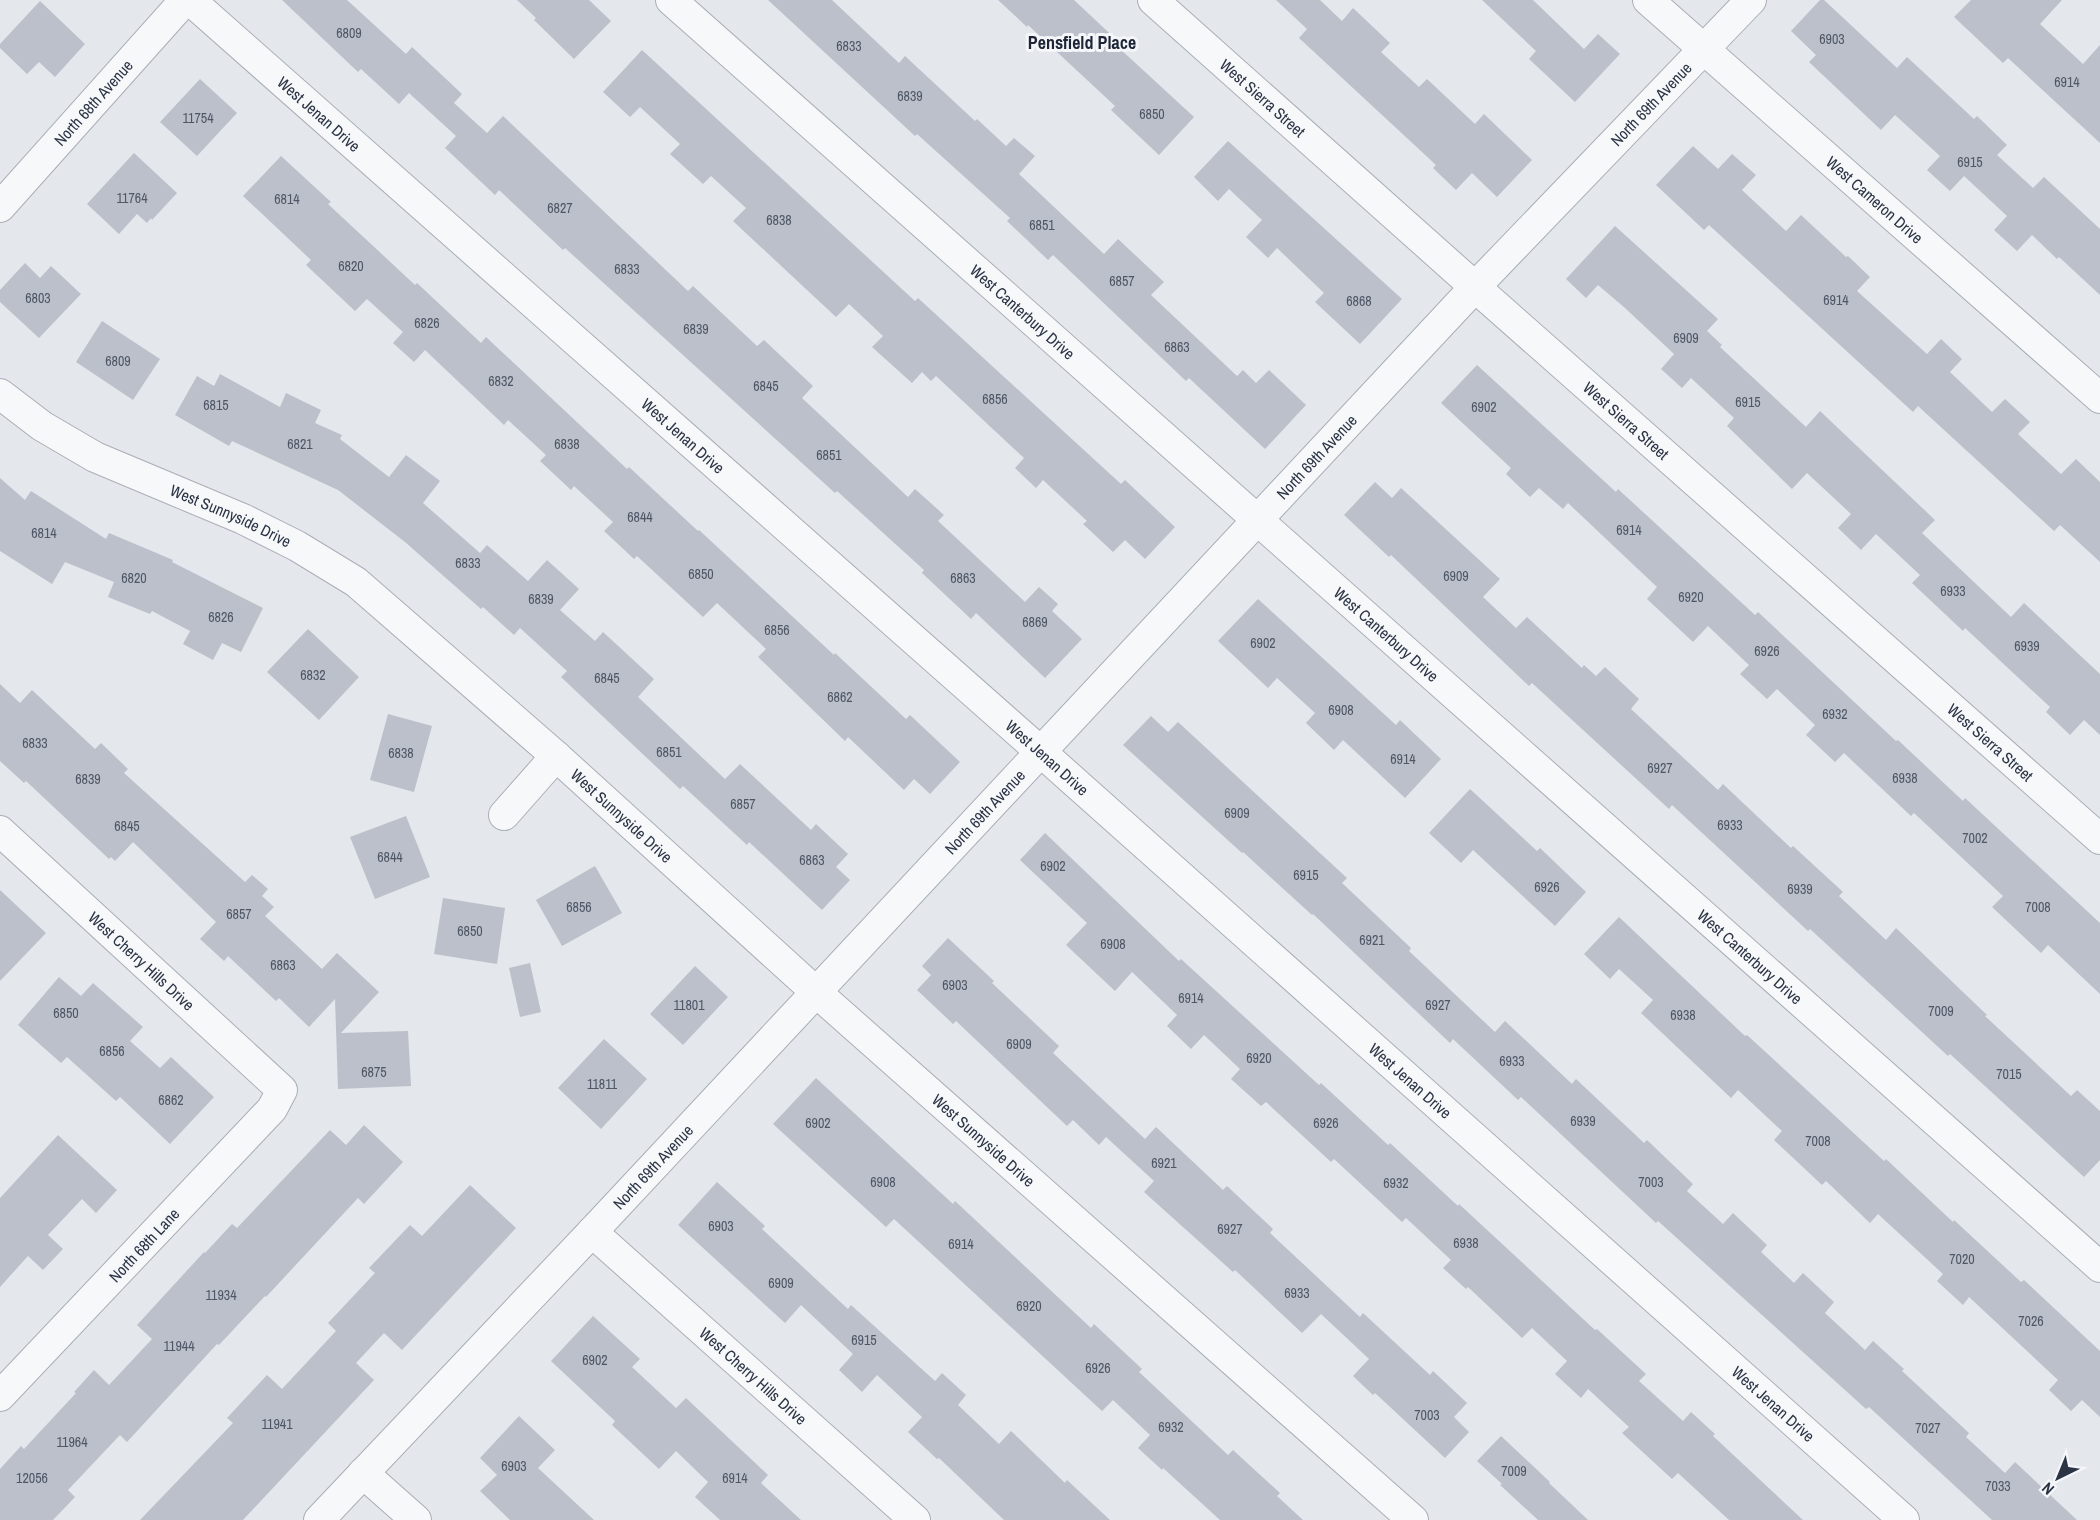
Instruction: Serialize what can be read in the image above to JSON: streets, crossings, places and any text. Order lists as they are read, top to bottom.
{
  "streets": {
    "street": [
      "West Sierra Street",
      "North 68th Avenue",
      "North 69th Avenue",
      "West Jenan Drive",
      "West Cameron Drive",
      "West Canterbury Drive",
      "West Sunnyside Drive",
      "West Cherry Hills Drive",
      "North 68th Lane"
    ]
  },
  "crossings": [
    ["West Sierra Street", "North 69th Avenue"],
    ["North 69th Avenue", "West Jenan Drive"],
    ["North 69th Avenue", "West Cameron Drive"],
    ["North 69th Avenue", "West Canterbury Drive"],
    ["North 69th Avenue", "West Sunnyside Drive"],
    ["North 69th Avenue", "West Cherry Hills Drive"],
    ["West Cherry Hills Drive", "North 68th Lane"]
  ],
  "districts": ["Pensfield Place"],
  "house_numbers": [
    "6809",
    "6903",
    "6833",
    "6914",
    "6839",
    "6850",
    "11754",
    "6915",
    "11764",
    "6814",
    "6827",
    "6838",
    "6851",
    "6820",
    "6833",
    "6857",
    "6803",
    "6914",
    "6868",
    "6826",
    "6839",
    "6909",
    "6863",
    "6809",
    "6832",
    "6845",
    "6856",
    "6915",
    "6815",
    "6902",
    "6821",
    "6838",
    "6851",
    "6844",
    "6914",
    "6814",
    "6833",
    "6850",
    "6909",
    "6820",
    "6863",
    "6933",
    "6920",
    "6839",
    "6826",
    "6869",
    "6856",
    "6902",
    "6939",
    "6926",
    "6832",
    "6845",
    "6862",
    "6908",
    "6932",
    "6833",
    "6851",
    "6838",
    "6914",
    "6927",
    "6938",
    "6839",
    "6857",
    "6909",
    "6933",
    "6845",
    "7002",
    "6844",
    "6863",
    "6902",
    "6915",
    "6926",
    "6939",
    "6856",
    "7008",
    "6857",
    "6850",
    "6921",
    "6908",
    "6863",
    "6903",
    "6914",
    "11801",
    "6927",
    "7009",
    "6850",
    "6938",
    "6909",
    "6856",
    "6920",
    "6933",
    "6875",
    "7015",
    "11811",
    "6862",
    "6939",
    "6902",
    "6926",
    "7008",
    "6921",
    "6908",
    "7003",
    "6932",
    "6903",
    "6927",
    "6938",
    "6914",
    "7020",
    "6909",
    "6933",
    "11934",
    "6920",
    "7026",
    "6915",
    "11944",
    "6902",
    "6926",
    "7003",
    "11941",
    "6932",
    "7027",
    "11964",
    "6903",
    "7009",
    "12056",
    "6914",
    "7033"
  ],
  "north": "bottom left"
}
